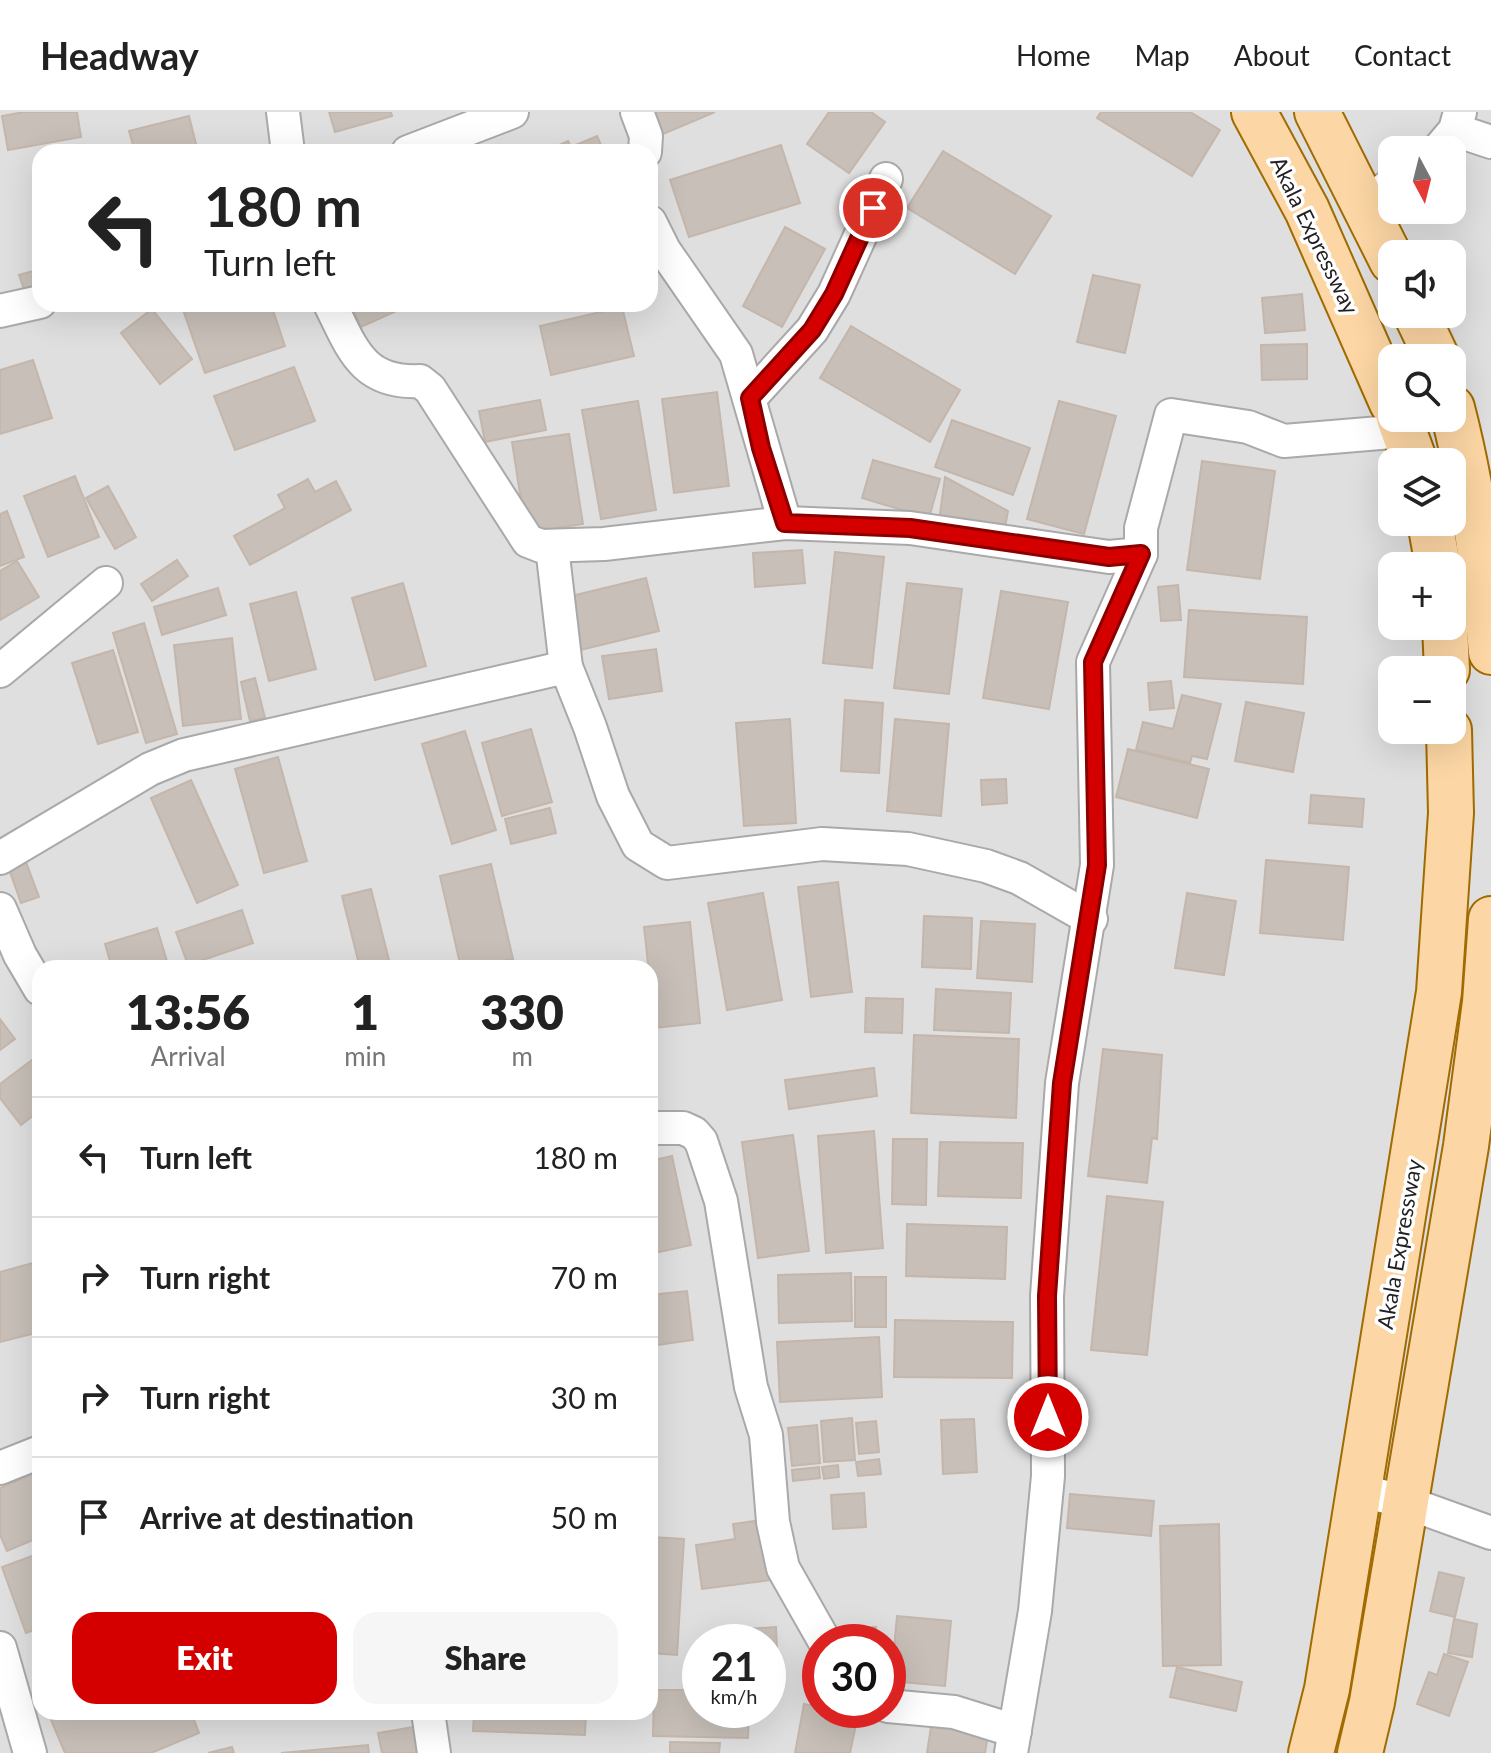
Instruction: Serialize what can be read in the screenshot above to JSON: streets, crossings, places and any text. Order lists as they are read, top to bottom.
{
  "streets": {
    "main road": ["Akala Expressway"]
  },
  "north": "bottom",
  "page": {
    "header": "Headway",
    "nav": [
      "Home",
      "Map",
      "About",
      "Contact"
    ],
    "map_buttons": ["+", "−"],
    "turn": ["180 m", "Turn left"],
    "eta": [
      "13:56",
      "Arrival",
      "1",
      "min",
      "330",
      "m"
    ],
    "list": [
      {
        "name": "Turn left",
        "value": "180 m"
      },
      {
        "name": "Turn right",
        "value": "70 m"
      },
      {
        "name": "Turn right",
        "value": "30 m"
      },
      {
        "name": "Arrive at destination",
        "value": "50 m"
      }
    ],
    "buttons": ["Exit", "Share"],
    "speed": "21 km/h",
    "limit": "30"
  }
}
